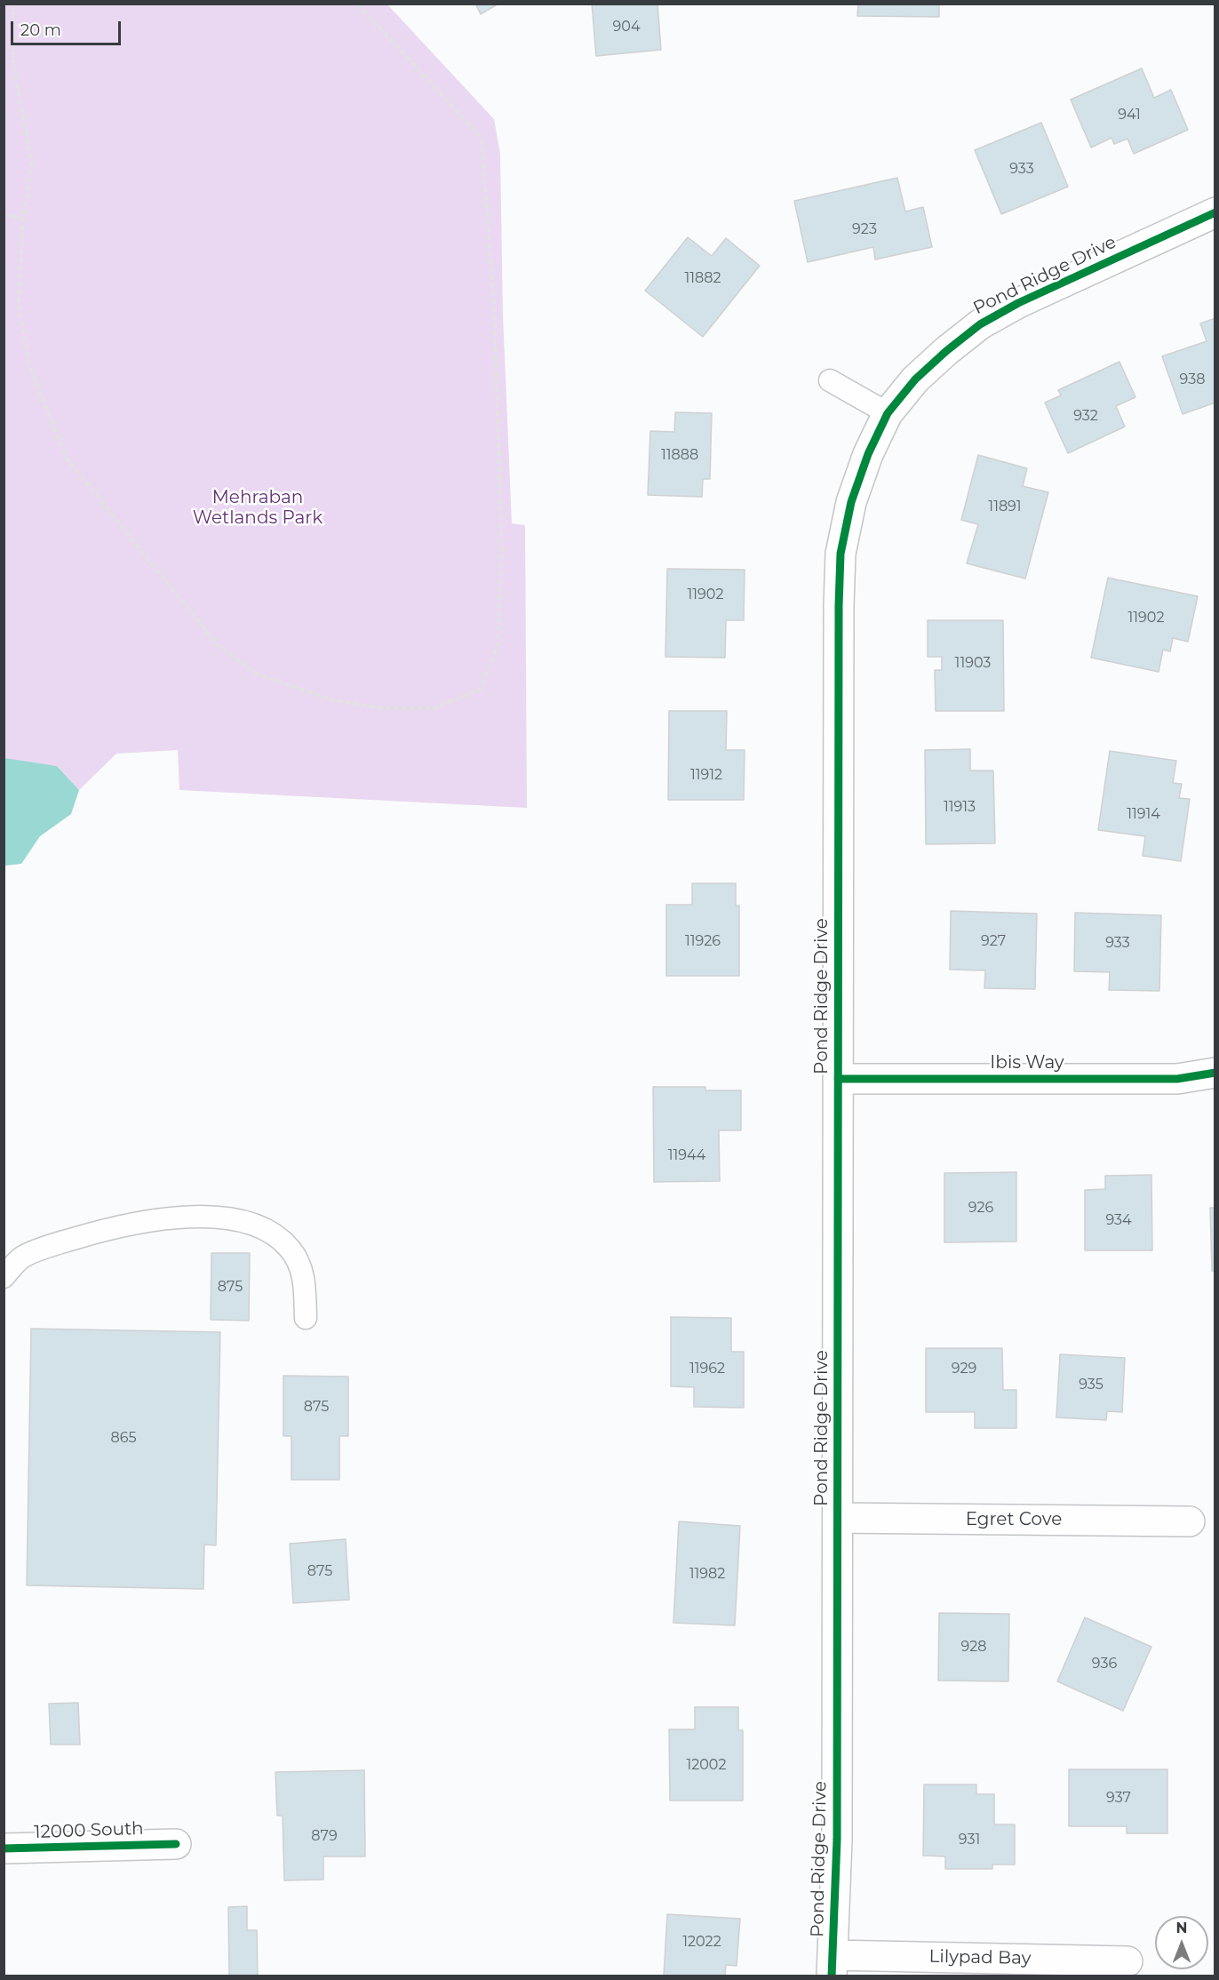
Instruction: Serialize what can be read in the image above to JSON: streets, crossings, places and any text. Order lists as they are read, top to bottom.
{
  "streets": {
    "street": [
      "Pond Ridge Drive",
      "Ibis Way",
      "Egret Cove",
      "12000 South",
      "Lilypad Bay"
    ]
  },
  "crossings": [
    ["Pond Ridge Drive", "Ibis Way"],
    ["Pond Ridge Drive", "Egret Cove"],
    ["Pond Ridge Drive", "Lilypad Bay"]
  ],
  "parks": ["Mehraban Wetlands Park"],
  "house_numbers": [
    "904",
    "941",
    "933",
    "923",
    "11882",
    "938",
    "932",
    "11888",
    "11891",
    "11902",
    "11902",
    "11903",
    "11912",
    "11913",
    "11914",
    "11926",
    "927",
    "933",
    "11944",
    "926",
    "934",
    "875",
    "11962",
    "929",
    "935",
    "875",
    "865",
    "875",
    "11982",
    "928",
    "936",
    "12002",
    "937",
    "879",
    "931",
    "12022"
  ],
  "scale_bar": "20 m",
  "north": "top"
}
